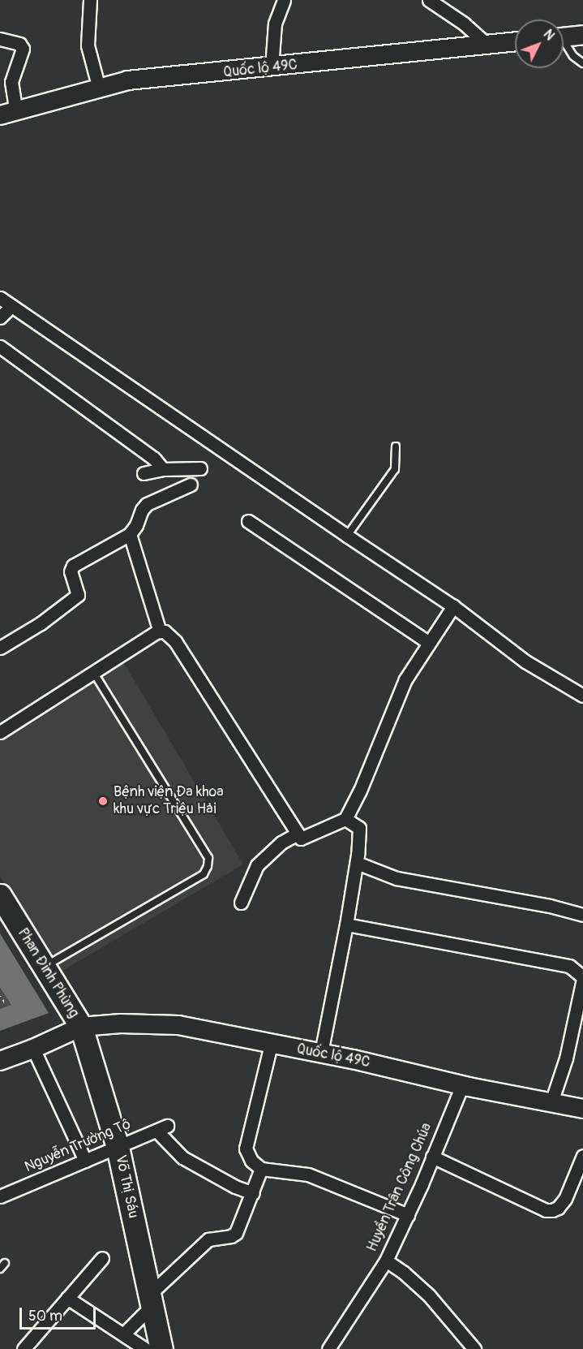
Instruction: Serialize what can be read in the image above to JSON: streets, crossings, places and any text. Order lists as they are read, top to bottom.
{
  "streets": {
    "highway": ["Phan Đình Phùng", "Võ Thị Sáu"],
    "main road": ["Quốc lộ 49C"],
    "street": ["Nguyễn Trường Tộ", "Huyền Trân Công Chúa"]
  },
  "crossings": [
    ["Quốc lộ 49C", "Phan Đình Phùng"],
    ["Quốc lộ 49C", "Võ Thị Sáu"],
    ["Quốc lộ 49C", "Huyền Trân Công Chúa"],
    ["Phan Đình Phùng", "Võ Thị Sáu"],
    ["Nguyễn Trường Tộ", "Võ Thị Sáu"]
  ],
  "places": ["Bệnh viện Đa khoa khu vực Triệu Hải"],
  "scale_bar": "50 m",
  "north": "top right"
}
